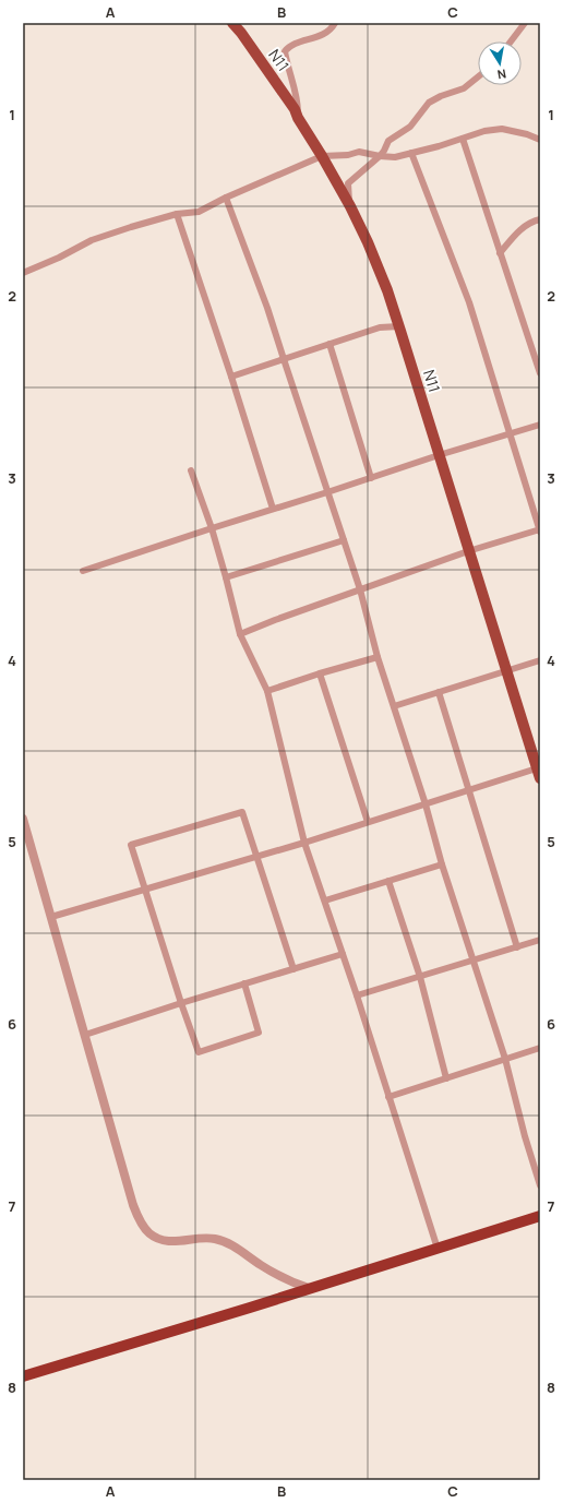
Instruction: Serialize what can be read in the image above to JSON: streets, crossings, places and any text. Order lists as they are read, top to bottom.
{
  "streets": {
    "main road": ["N11"]
  },
  "north": "bottom",
  "grid": {
    "columns": ["A", "B", "C"],
    "rows": [
      "1",
      "2",
      "3",
      "4",
      "5",
      "6",
      "7",
      "8"
    ]
  }
}
